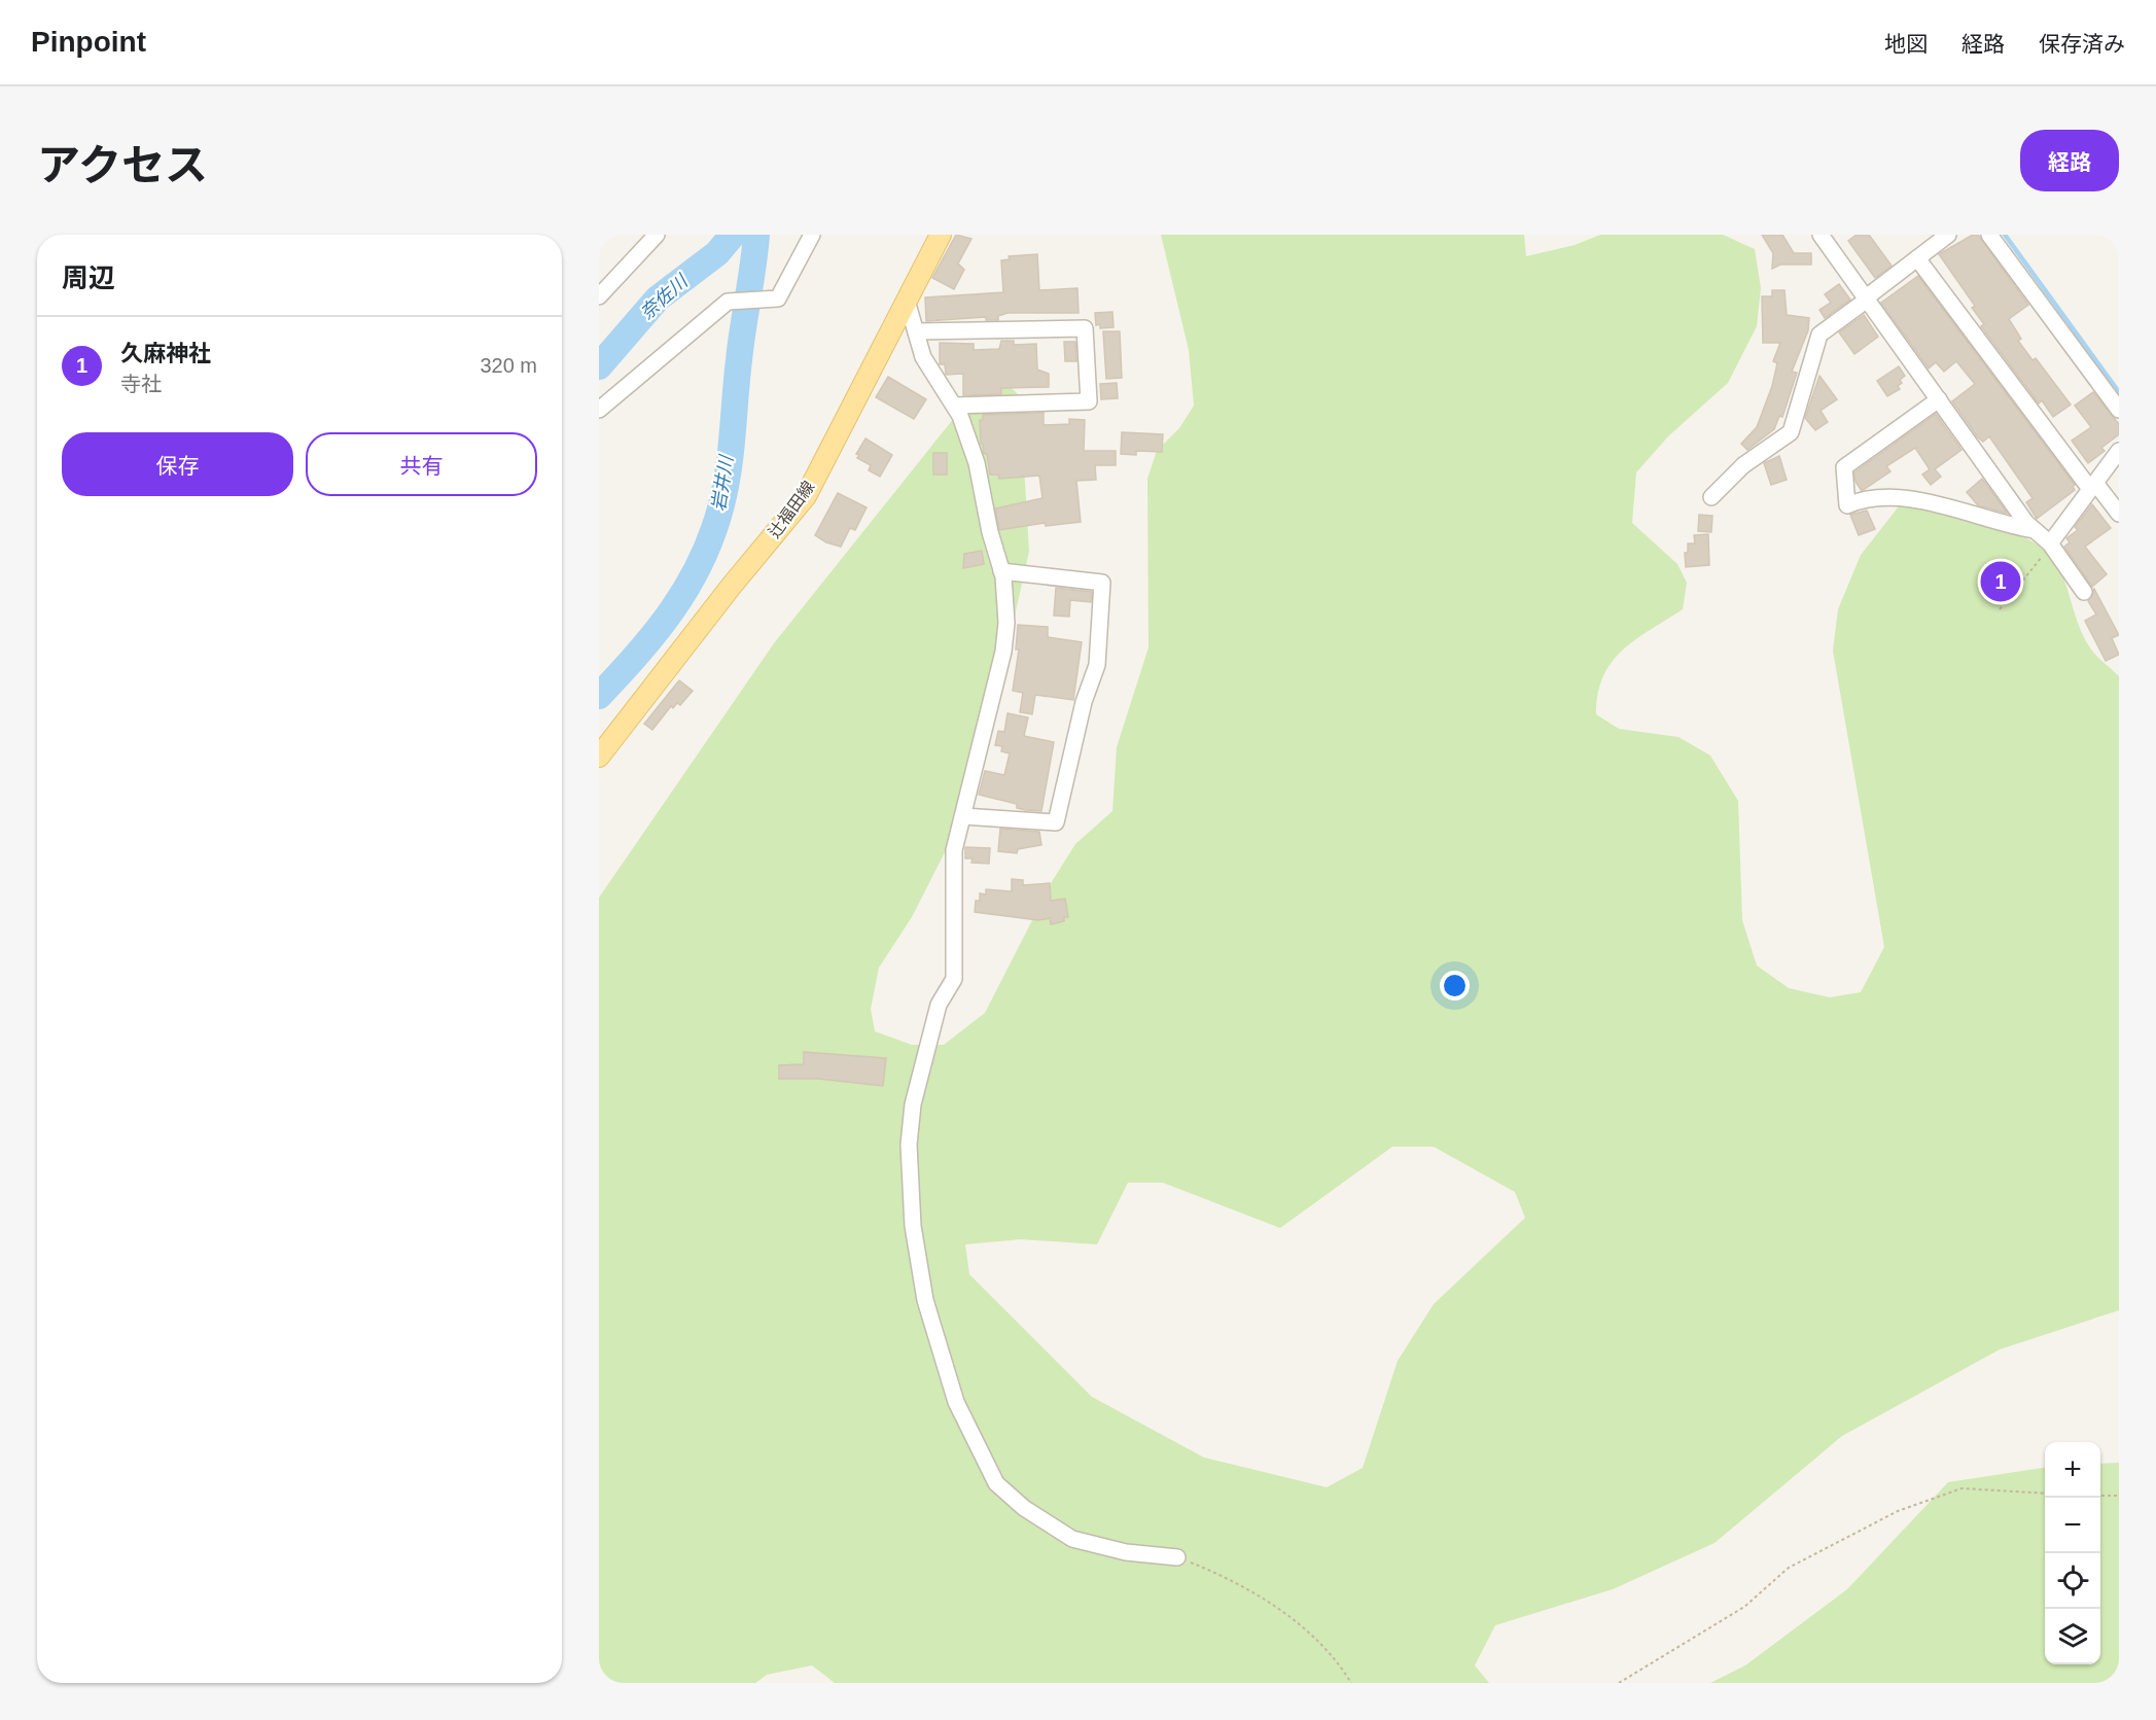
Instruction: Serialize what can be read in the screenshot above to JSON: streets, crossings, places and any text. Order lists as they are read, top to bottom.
{
  "streets": {
    "main road": ["辻福田線"]
  },
  "water": ["奈佐川", "岩井川"],
  "page": {
    "header": "Pinpoint",
    "nav": ["地図", "経路", "保存済み"],
    "title": "アクセス",
    "buttons": [
      "経路",
      ["保存", "共有"]
    ],
    "heading": "周辺",
    "list": [
      {
        "mark": "1",
        "name": "久麻神社",
        "note": "寺社",
        "value": "320 m"
      }
    ],
    "pins": "1",
    "map_buttons": ["+", "−"]
  }
}
